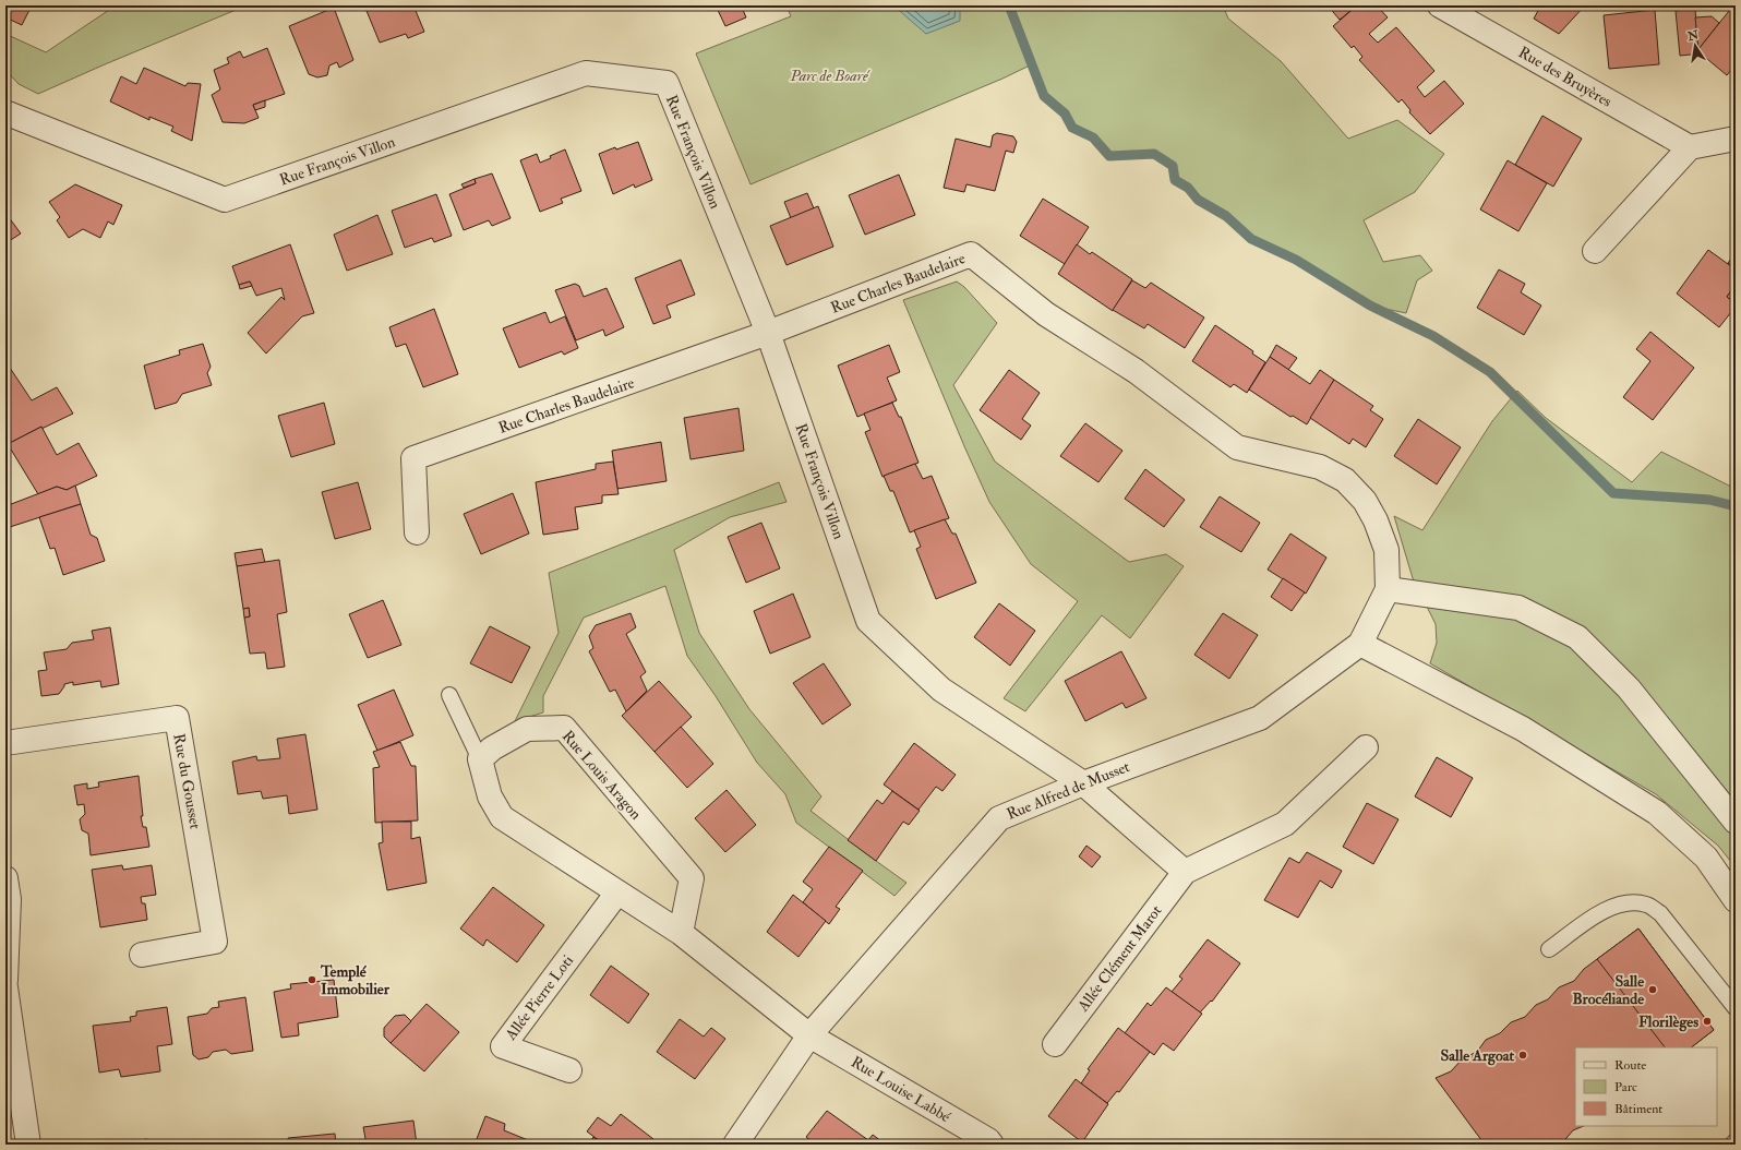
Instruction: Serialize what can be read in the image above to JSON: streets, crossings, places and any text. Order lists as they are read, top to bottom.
{
  "streets": {
    "street": [
      "Rue des Bruyères",
      "Rue François Villon",
      "Rue Charles Baudelaire",
      "Rue Louis Aragon",
      "Rue du Gousset",
      "Rue Alfred de Musset",
      "Allée Clément Marot",
      "Allée Pierre Loti",
      "Rue Louise Labbé"
    ]
  },
  "crossings": [
    ["Rue François Villon", "Rue Charles Baudelaire"],
    ["Rue François Villon", "Rue Alfred de Musset"],
    ["Rue Charles Baudelaire", "Rue Alfred de Musset"],
    ["Rue Alfred de Musset", "Rue Louise Labbé"]
  ],
  "parks": ["Parc de Boaré"],
  "places": [
    "Templé Immobilier",
    "Salle Brocéliande",
    "Florilèges",
    "Salle Argoat"
  ],
  "legend": ["Route", "Parc", "Bâtiment"],
  "north": "top"
}
